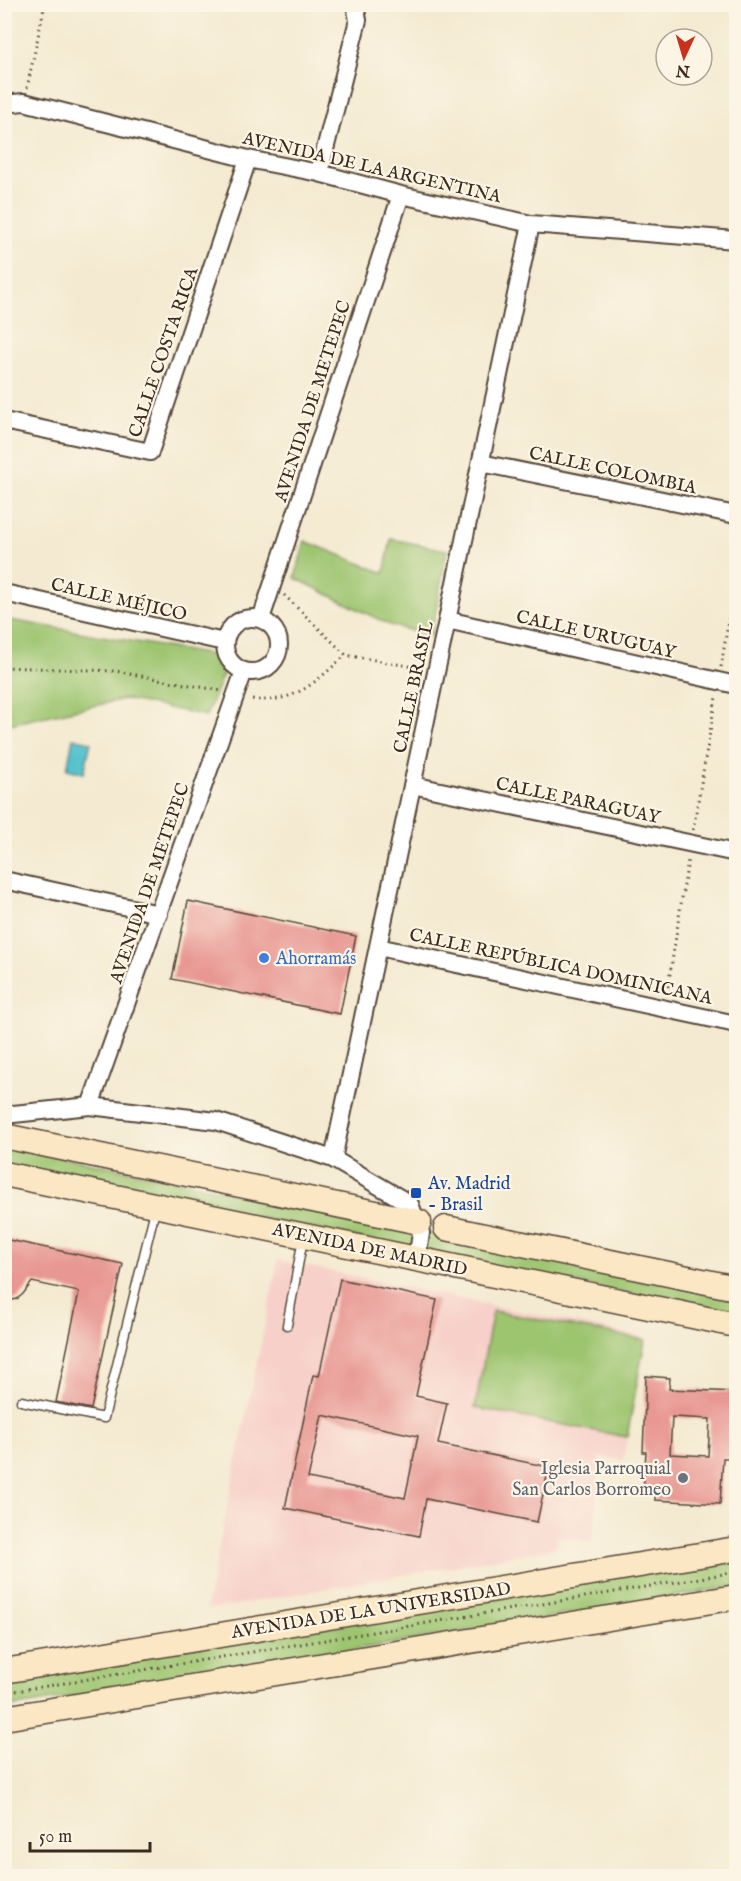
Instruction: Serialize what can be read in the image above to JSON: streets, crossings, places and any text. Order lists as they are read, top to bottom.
{
  "streets": {
    "street": [
      "AVENIDA DE LA ARGENTINA",
      "CALLE COSTA RICA",
      "AVENIDA DE METEPEC",
      "CALLE COLOMBIA",
      "CALLE MÉJICO",
      "CALLE URUGUAY",
      "CALLE BRASIL",
      "CALLE PARAGUAY",
      "CALLE REPÚBLICA DOMINICANA",
      "AVENIDA DE MADRID",
      "AVENIDA DE LA UNIVERSIDAD"
    ]
  },
  "crossings": [
    ["AVENIDA DE LA ARGENTINA", "CALLE COSTA RICA"],
    ["AVENIDA DE LA ARGENTINA", "AVENIDA DE METEPEC"],
    ["AVENIDA DE LA ARGENTINA", "CALLE BRASIL"],
    ["AVENIDA DE METEPEC", "CALLE MÉJICO"],
    ["AVENIDA DE METEPEC", "AVENIDA DE MADRID"],
    ["CALLE COLOMBIA", "CALLE BRASIL"],
    ["CALLE URUGUAY", "CALLE BRASIL"],
    ["CALLE BRASIL", "CALLE PARAGUAY"],
    ["CALLE BRASIL", "CALLE REPÚBLICA DOMINICANA"],
    ["CALLE BRASIL", "AVENIDA DE MADRID"]
  ],
  "places": {
    "other": ["Ahorramás", "Iglesia Parroquial San Carlos Borromeo"],
    "transit": ["Av. Madrid - Brasil"]
  },
  "scale_bar": "50 m",
  "north": "bottom"
}
